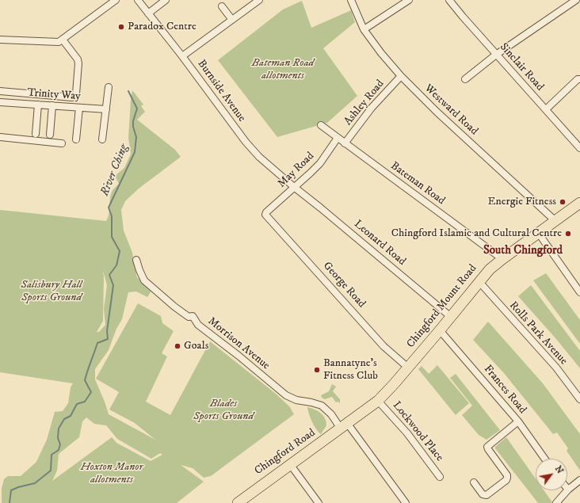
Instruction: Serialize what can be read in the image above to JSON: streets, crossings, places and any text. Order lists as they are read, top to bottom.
{
  "streets": {
    "main road": ["Chingford Mount Road", "Chingford Road"],
    "street": [
      "Sinclair Road",
      "Burnside Avenue",
      "Trinity Way",
      "Ashley Road",
      "Westward Road",
      "May Road",
      "Bateman Road",
      "Leonard Road",
      "George Road",
      "Rolls Park Avenue",
      "Morrison Avenue",
      "Frances Road",
      "Lockwood Place"
    ]
  },
  "crossings": [
    ["Burnside Avenue", "May Road"],
    ["Burnside Avenue", "Leonard Road"],
    ["Ashley Road", "Westward Road"],
    ["Ashley Road", "Bateman Road"],
    ["Westward Road", "Chingford Mount Road"],
    ["May Road", "Bateman Road"],
    ["May Road", "Leonard Road"],
    ["May Road", "George Road"],
    ["Bateman Road", "Chingford Mount Road"],
    ["Leonard Road", "Chingford Mount Road"],
    ["George Road", "Chingford Mount Road"],
    ["Chingford Mount Road", "Rolls Park Avenue"],
    ["Chingford Mount Road", "Morrison Avenue"],
    ["Chingford Mount Road", "Frances Road"],
    ["Chingford Mount Road", "Lockwood Place"],
    ["Chingford Mount Road", "Chingford Road"],
    ["Morrison Avenue", "Chingford Road"]
  ],
  "districts": ["South Chingford"],
  "water": ["River Ching"],
  "parks": [
    "Bateman Road allotments",
    "Salisbury Hall Sports Ground",
    "Blades Sports Ground",
    "Hoxton Manor allotments"
  ],
  "places": [
    "Paradox Centre",
    "Energie Fitness",
    "Chingford Islamic and Cultural Centre",
    "Goals",
    "Bannatyne's Fitness Club"
  ],
  "north": "top right"
}
